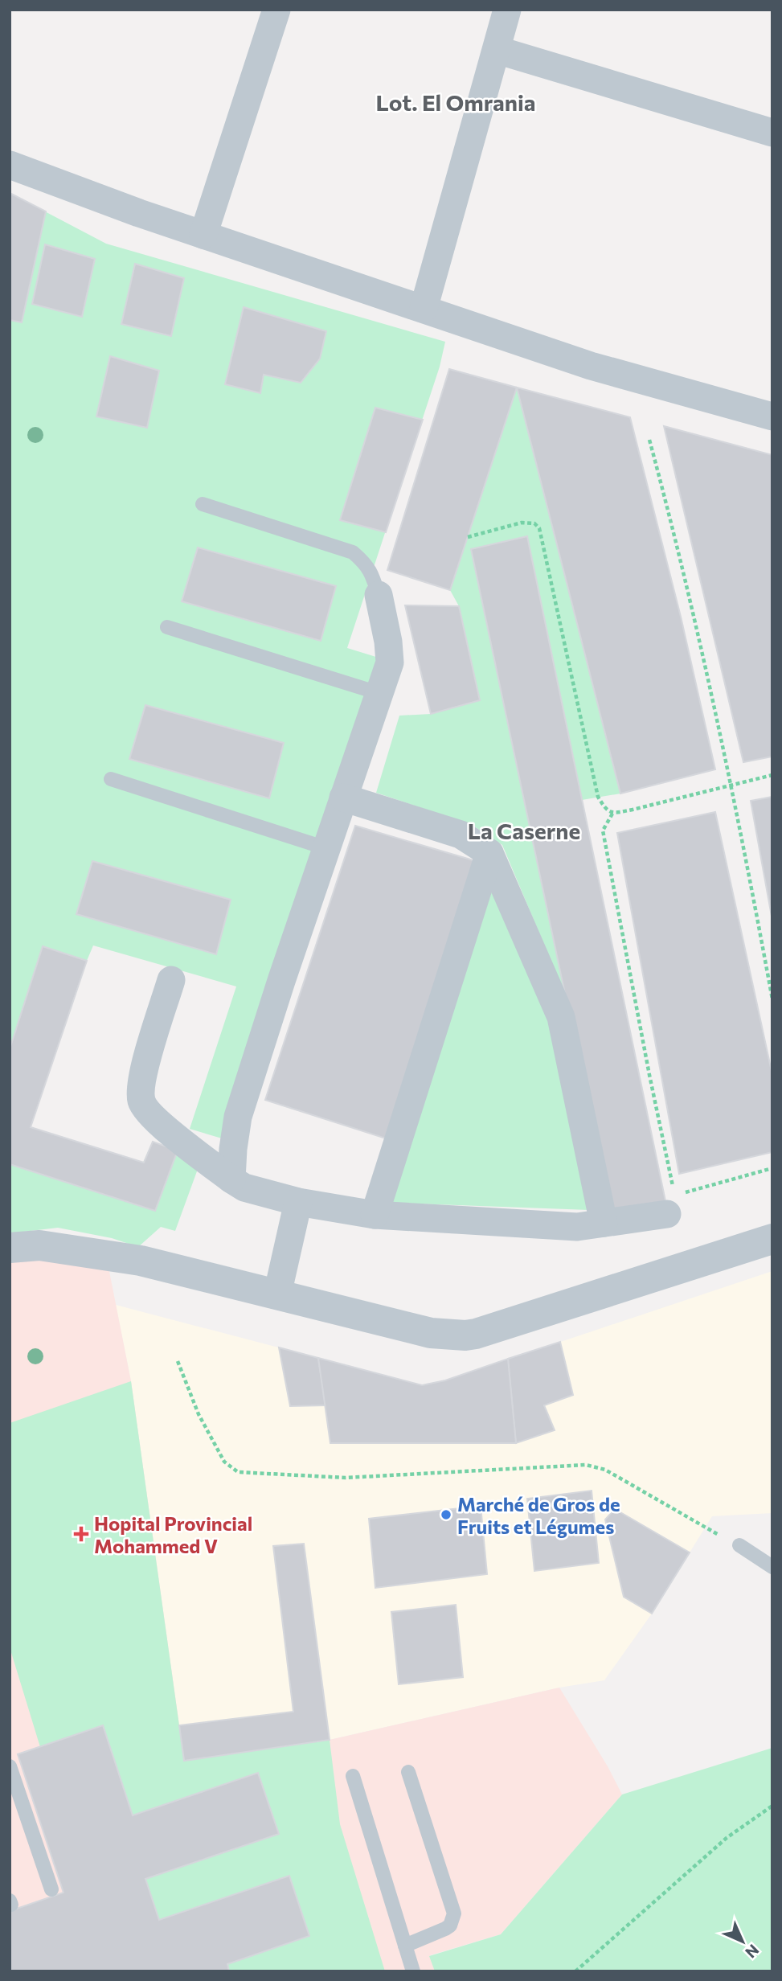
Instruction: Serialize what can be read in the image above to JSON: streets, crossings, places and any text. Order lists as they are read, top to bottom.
{
  "districts": ["Lot. El Omrania", "La Caserne"],
  "places": {
    "other": ["Marché de Gros de Fruits et Légumes"],
    "health": ["Hopital Provincial Mohammed V"]
  },
  "north": "bottom right"
}
